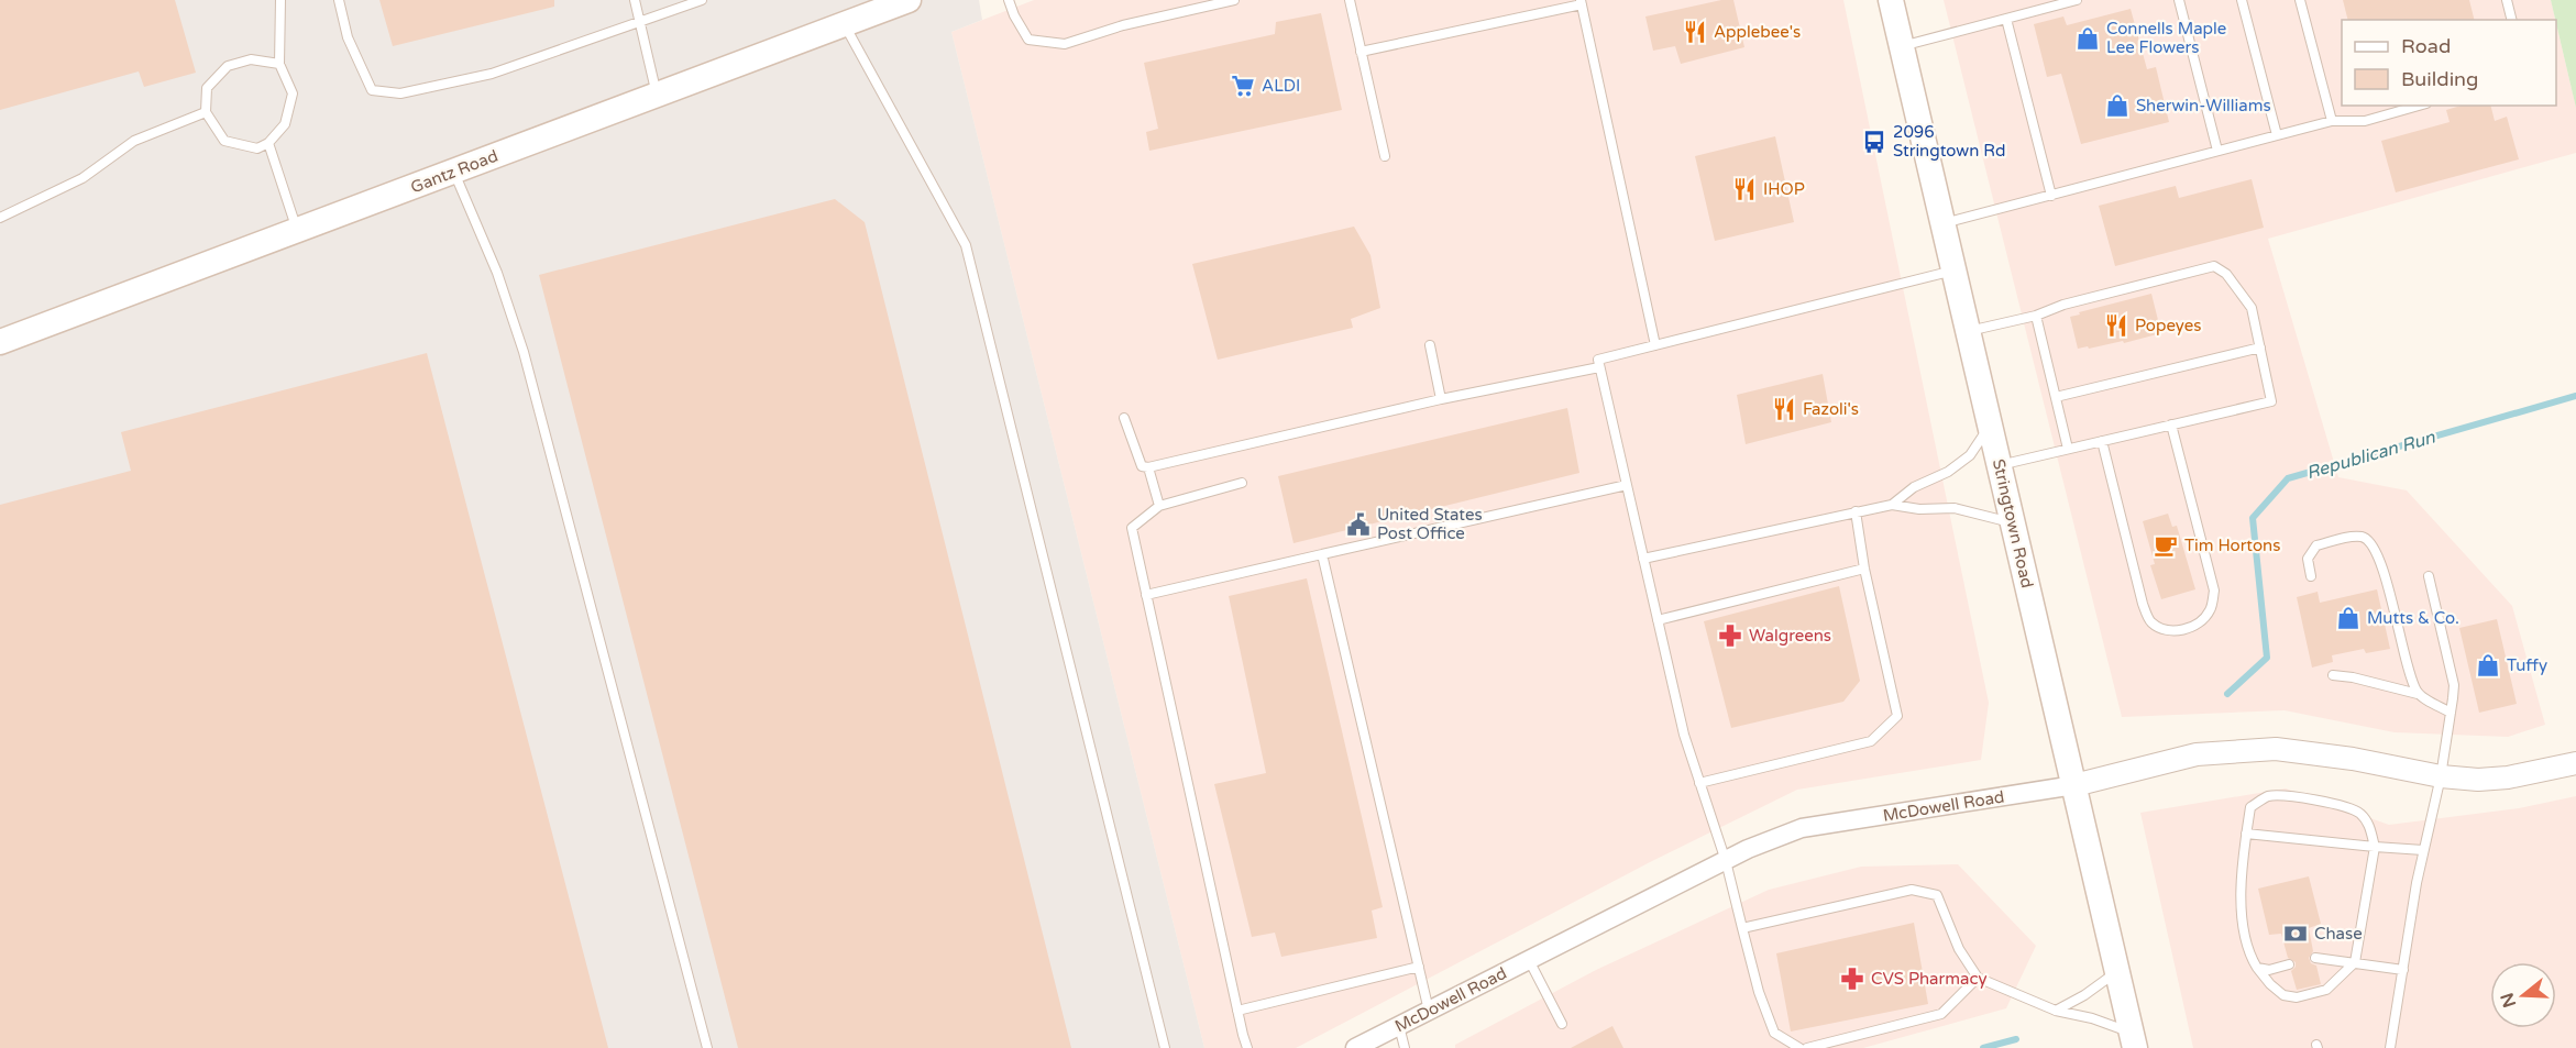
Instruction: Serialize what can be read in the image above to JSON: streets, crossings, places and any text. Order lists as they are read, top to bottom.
{
  "streets": {
    "main road": ["Gantz Road", "Stringtown Road"],
    "street": ["McDowell Road"]
  },
  "crossings": [
    ["Stringtown Road", "McDowell Road"]
  ],
  "water": ["Republican Run"],
  "places": {
    "restaurant": [
      "Applebee's",
      "IHOP",
      "Popeyes",
      "Fazoli's"
    ],
    "shop": [
      "Connells Maple Lee Flowers",
      "Sherwin-Williams",
      "Mutts & Co.",
      "Tuffy"
    ],
    "supermarket": ["ALDI"],
    "bus stop": ["2096 Stringtown Rd"],
    "public building": ["United States Post Office"],
    "cafe": ["Tim Hortons"],
    "pharmacy": ["Walgreens", "CVS Pharmacy"],
    "bank": ["Chase"]
  },
  "legend": ["Road", "Building"],
  "north": "left"
}
